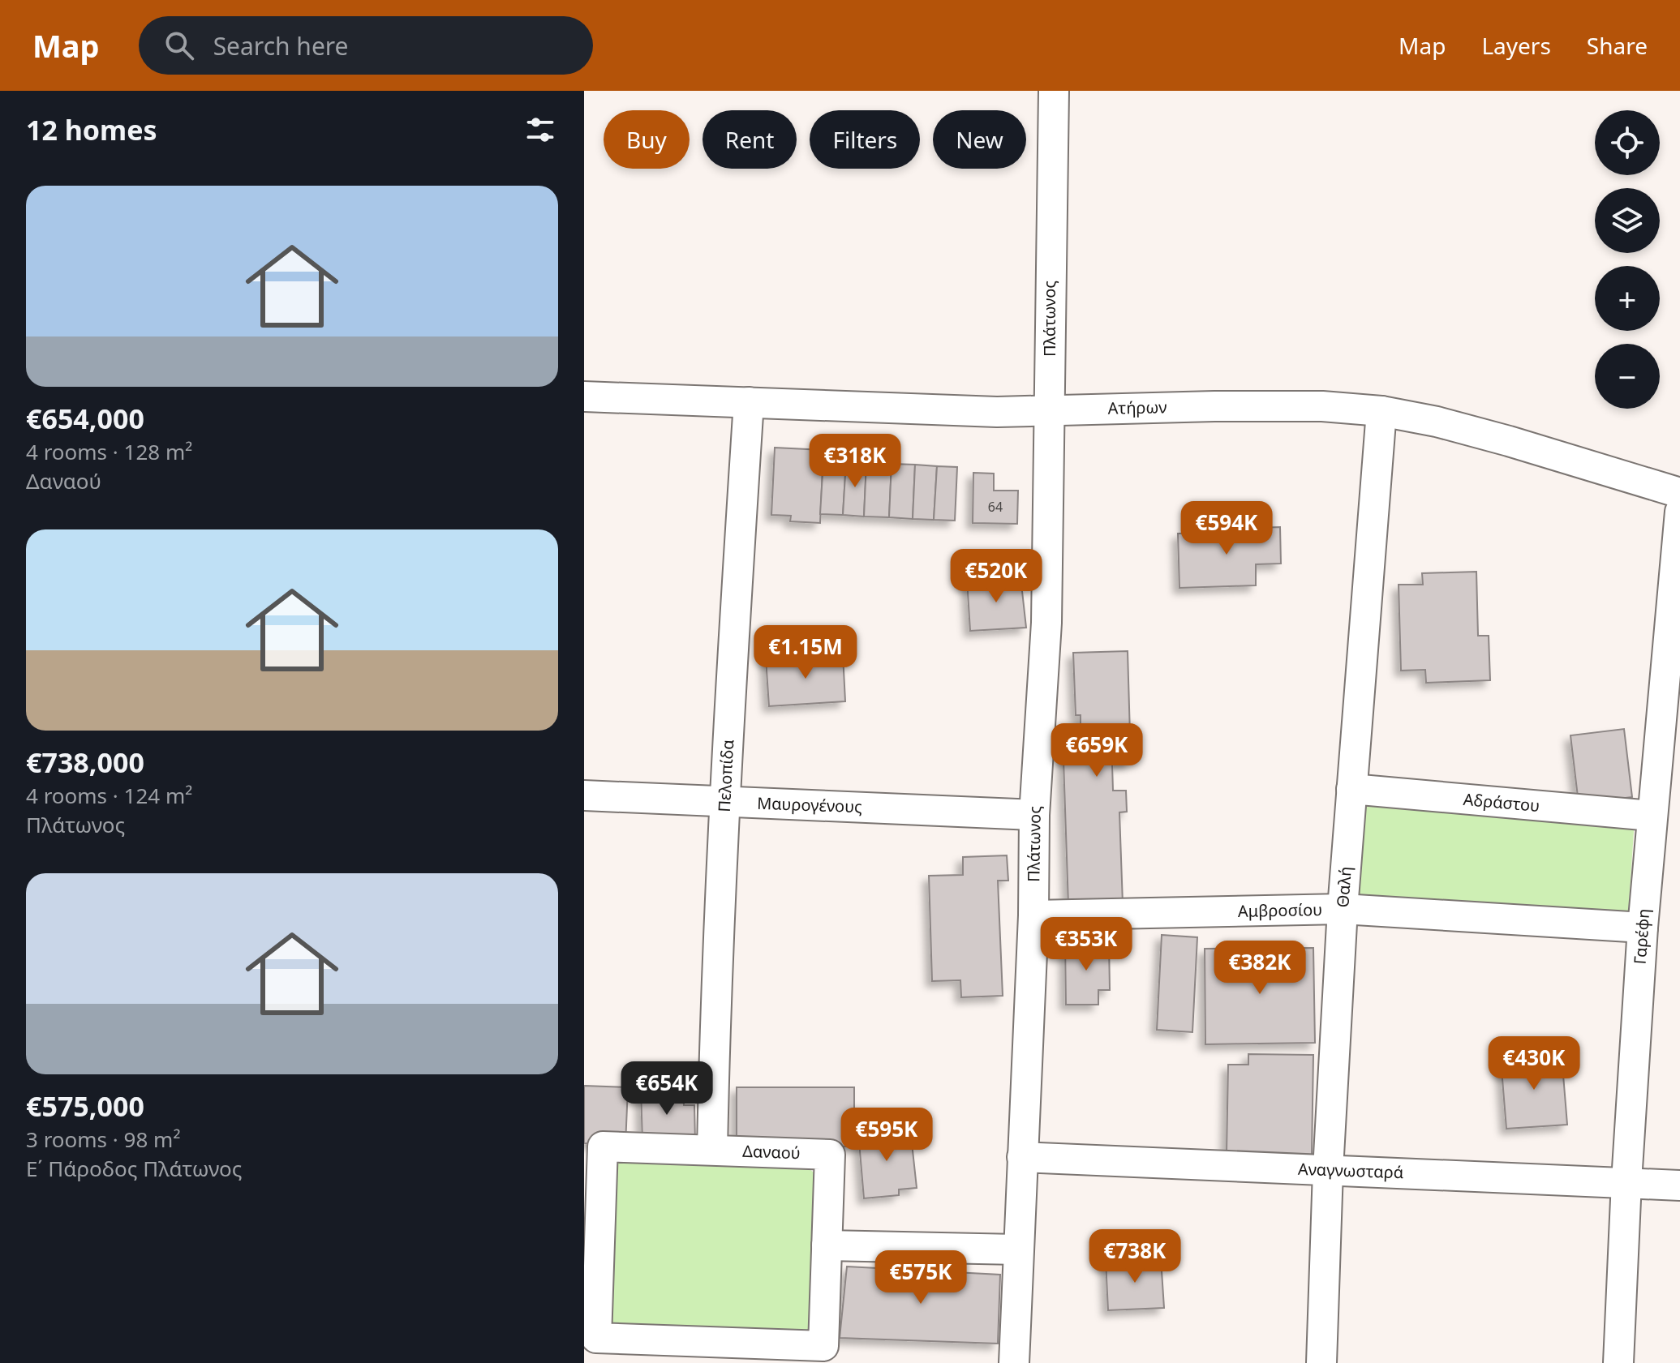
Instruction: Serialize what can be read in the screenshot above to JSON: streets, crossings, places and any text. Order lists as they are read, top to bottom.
{
  "streets": {
    "street": [
      "Πλάτωνος",
      "Ατήρων",
      "Πελοπίδα",
      "Αδράστου",
      "Μαυρογένους",
      "Θαλή",
      "Αμβροσίου",
      "Γαρέφη",
      "Δαναού",
      "Αναγνωσταρά"
    ]
  },
  "crossings": [
    ["Πλάτωνος", "Ατήρων"],
    ["Πλάτωνος", "Μαυρογένους"],
    ["Πλάτωνος", "Αμβροσίου"],
    ["Πλάτωνος", "Αναγνωσταρά"],
    ["Ατήρων", "Πελοπίδα"],
    ["Ατήρων", "Θαλή"],
    ["Πελοπίδα", "Μαυρογένους"],
    ["Πελοπίδα", "Δαναού"],
    ["Αδράστου", "Θαλή"],
    ["Αδράστου", "Γαρέφη"],
    ["Θαλή", "Αμβροσίου"],
    ["Θαλή", "Αναγνωσταρά"],
    ["Αμβροσίου", "Γαρέφη"],
    ["Γαρέφη", "Αναγνωσταρά"]
  ],
  "house_numbers": ["64"],
  "page": {
    "header": "Map",
    "search": "Search here",
    "nav": ["Map", "Layers", "Share"],
    "heading": "12 homes",
    "map_buttons": ["+", "−"],
    "chip": [
      "Buy",
      "Rent",
      "Filters",
      "New"
    ],
    "list": [
      {
        "name": "€654,000",
        "note": "4 rooms · 128 m² · Δαναού"
      },
      {
        "name": "€738,000",
        "note": "4 rooms · 124 m² · Πλάτωνος"
      },
      {
        "name": "€575,000",
        "note": "3 rooms · 98 m² · Ε΄ Πάροδος Πλάτωνος"
      }
    ],
    "price": [
      "€318K",
      "€594K",
      "€520K",
      "€1.15M",
      "€659K",
      "€353K",
      "€382K",
      "€430K",
      "€654K",
      "€595K",
      "€738K",
      "€575K"
    ]
  }
}
